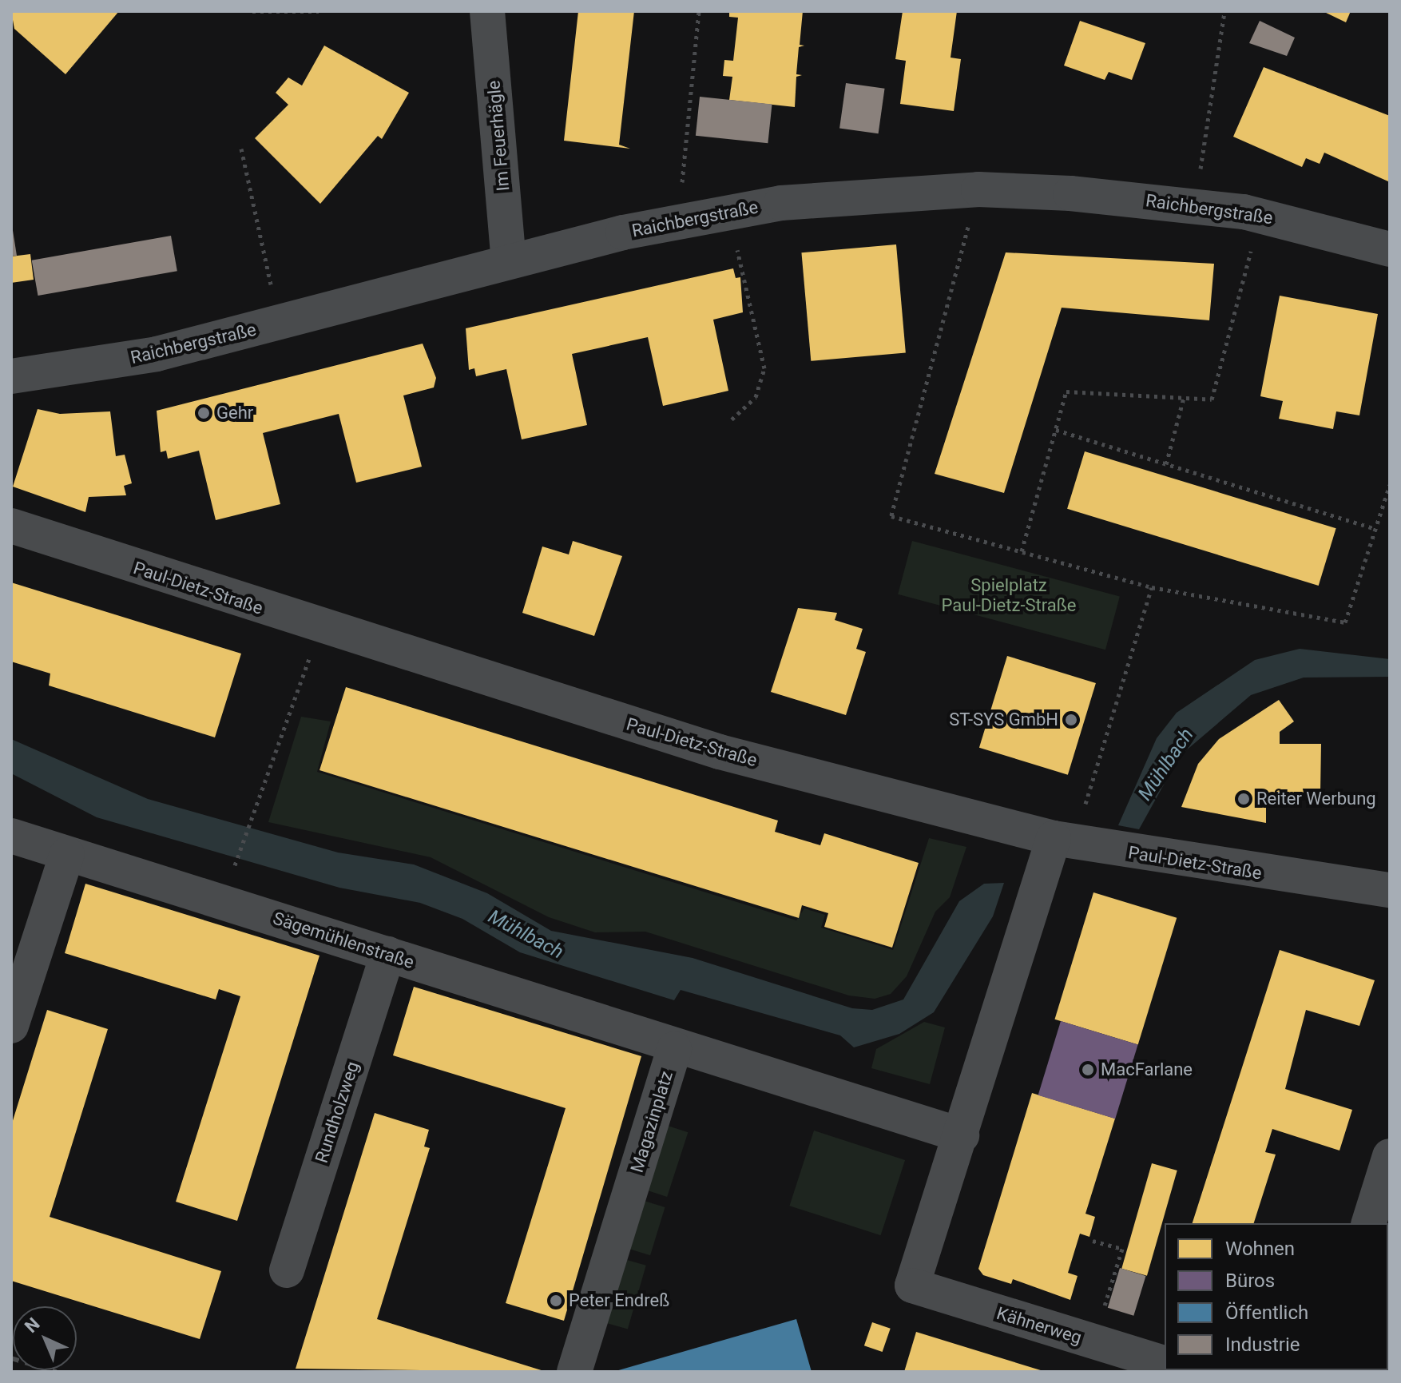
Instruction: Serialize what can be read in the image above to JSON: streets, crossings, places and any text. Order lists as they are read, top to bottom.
{
  "streets": {
    "street": [
      "Im Feuerhägle",
      "Raichbergstraße",
      "Paul-Dietz-Straße",
      "Sägemühlenstraße",
      "Rundholzweg",
      "Magazinplatz",
      "Kähnerweg"
    ]
  },
  "crossings": [
    ["Im Feuerhägle", "Raichbergstraße"],
    ["Sägemühlenstraße", "Rundholzweg"],
    ["Sägemühlenstraße", "Magazinplatz"],
    ["Magazinplatz", "Kähnerweg"]
  ],
  "water": ["Mühlbach"],
  "parks": ["Spielplatz Paul-Dietz-Straße"],
  "places": [
    "Gehr",
    "ST-SYS GmbH",
    "Reiter Werbung",
    "MacFarlane",
    "Peter Endreß"
  ],
  "legend": [
    "Wohnen",
    "Büros",
    "Öffentlich",
    "Industrie"
  ],
  "north": "top left"
}
